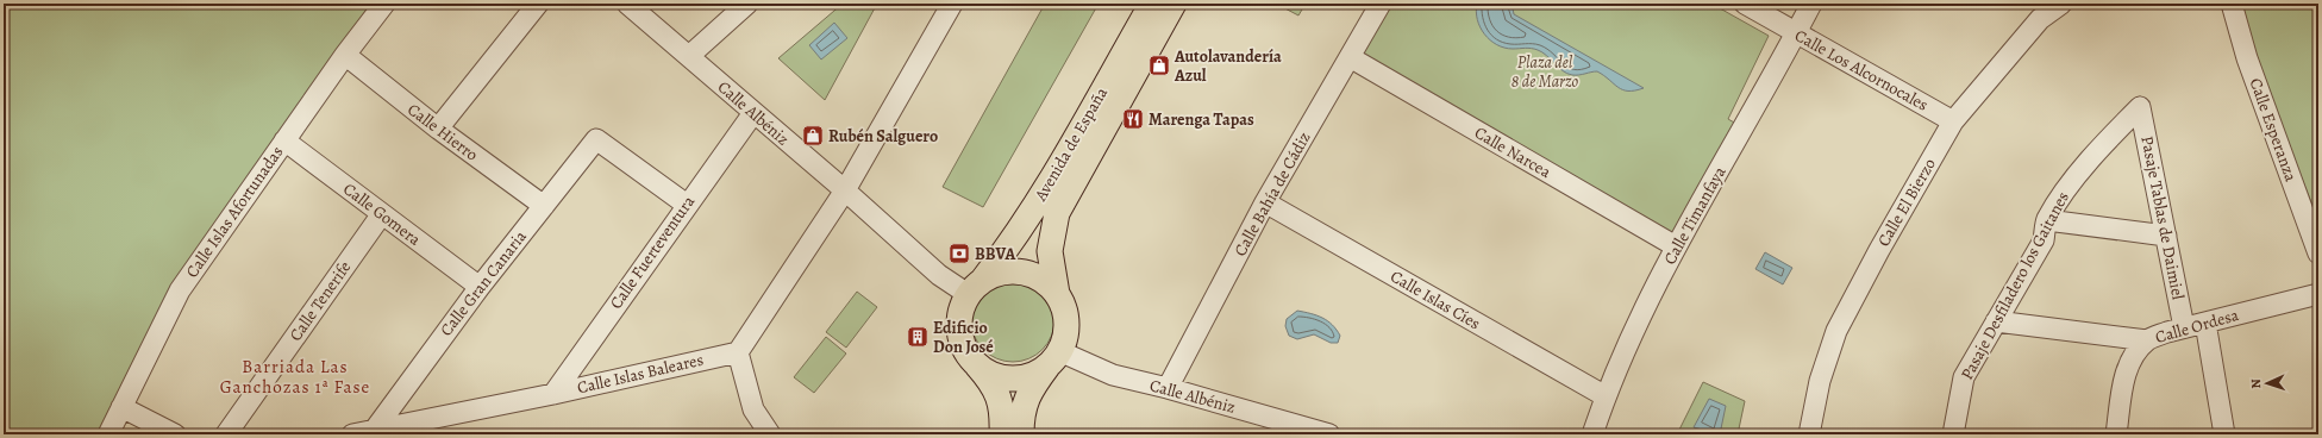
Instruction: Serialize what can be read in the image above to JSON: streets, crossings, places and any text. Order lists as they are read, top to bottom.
{
  "streets": {
    "main road": ["Avenida de España"],
    "street": [
      "Calle Los Alcornocales",
      "Calle Albéniz",
      "Calle Esperanza",
      "Calle Hierro",
      "Calle Narcea",
      "Calle Bahía de Cádiz",
      "Calle El Bierzo",
      "Calle Islas Afortunadas",
      "Calle Gomera",
      "Calle Timanfaya",
      "Pasaje Tablas de Daimiel",
      "Calle Fuerteventura",
      "Calle Gran Canaria",
      "Pasaje Desfiladero los Gaitanes",
      "Calle Islas Cíes",
      "Calle Tenerife",
      "Calle Ordesa",
      "Calle Islas Baleares"
    ]
  },
  "crossings": [
    ["Calle Los Alcornocales", "Calle El Bierzo"],
    ["Calle Los Alcornocales", "Calle Timanfaya"],
    ["Calle Albéniz", "Avenida de España"],
    ["Calle Albéniz", "Calle Bahía de Cádiz"],
    ["Calle Albéniz", "Calle Fuerteventura"],
    ["Calle Hierro", "Calle Islas Afortunadas"],
    ["Calle Hierro", "Calle Gran Canaria"],
    ["Calle Narcea", "Calle Bahía de Cádiz"],
    ["Calle Narcea", "Calle Timanfaya"],
    ["Calle Bahía de Cádiz", "Calle Islas Cíes"],
    ["Calle Islas Afortunadas", "Calle Gomera"],
    ["Calle Gomera", "Calle Gran Canaria"],
    ["Calle Gomera", "Calle Tenerife"],
    ["Calle Timanfaya", "Calle Islas Cíes"],
    ["Pasaje Tablas de Daimiel", "Pasaje Desfiladero los Gaitanes"],
    ["Pasaje Tablas de Daimiel", "Calle Ordesa"],
    ["Calle Fuerteventura", "Calle Gran Canaria"],
    ["Calle Fuerteventura", "Calle Islas Baleares"],
    ["Calle Gran Canaria", "Calle Islas Baleares"]
  ],
  "districts": ["Barriada Las Ganchozas 1ª Fase"],
  "parks": ["Plaza del 8 de Marzo"],
  "places": {
    "shop": ["Autolavandería Azul", "Rubén Salguero"],
    "restaurant": ["Marenga Tapas"],
    "bank": ["BBVA"],
    "building": ["Edificio Don José"]
  },
  "north": "left"
}
